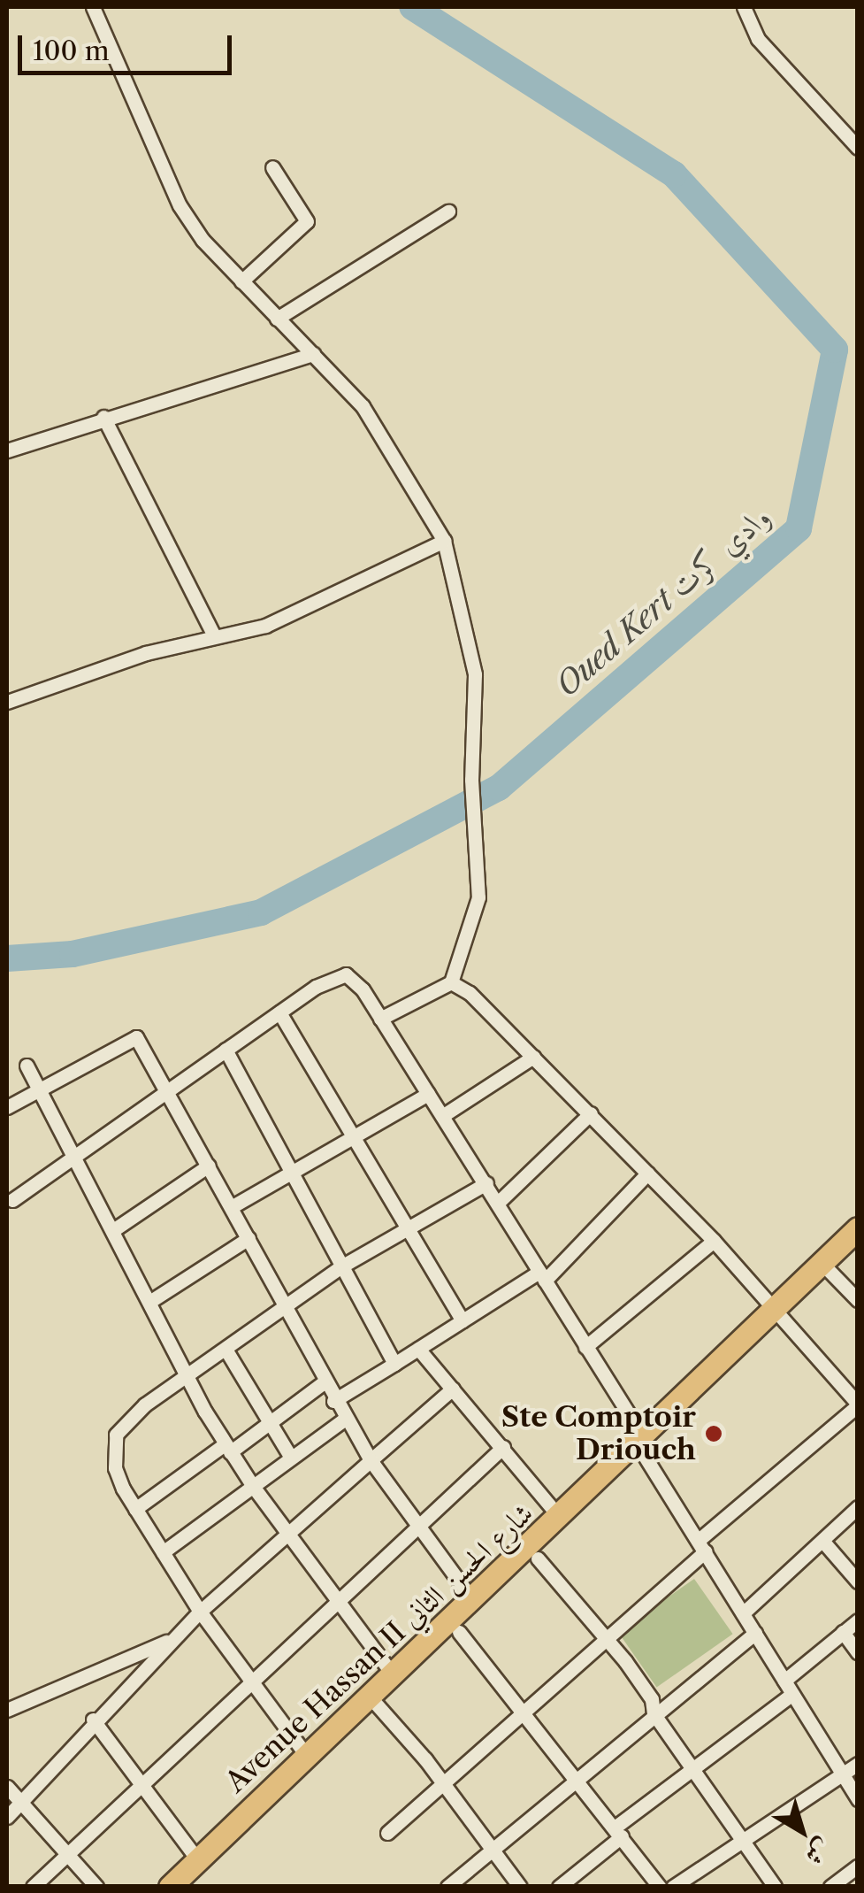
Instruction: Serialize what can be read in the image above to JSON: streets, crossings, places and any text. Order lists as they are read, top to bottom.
{
  "streets": {
    "main road": ["Avenue Hassan II شارع الحسن الثاني"]
  },
  "water": ["Oued Kert وادي كرت"],
  "places": ["Ste Comptoir Driouch"],
  "scale_bar": "100 m",
  "north": "bottom right"
}
